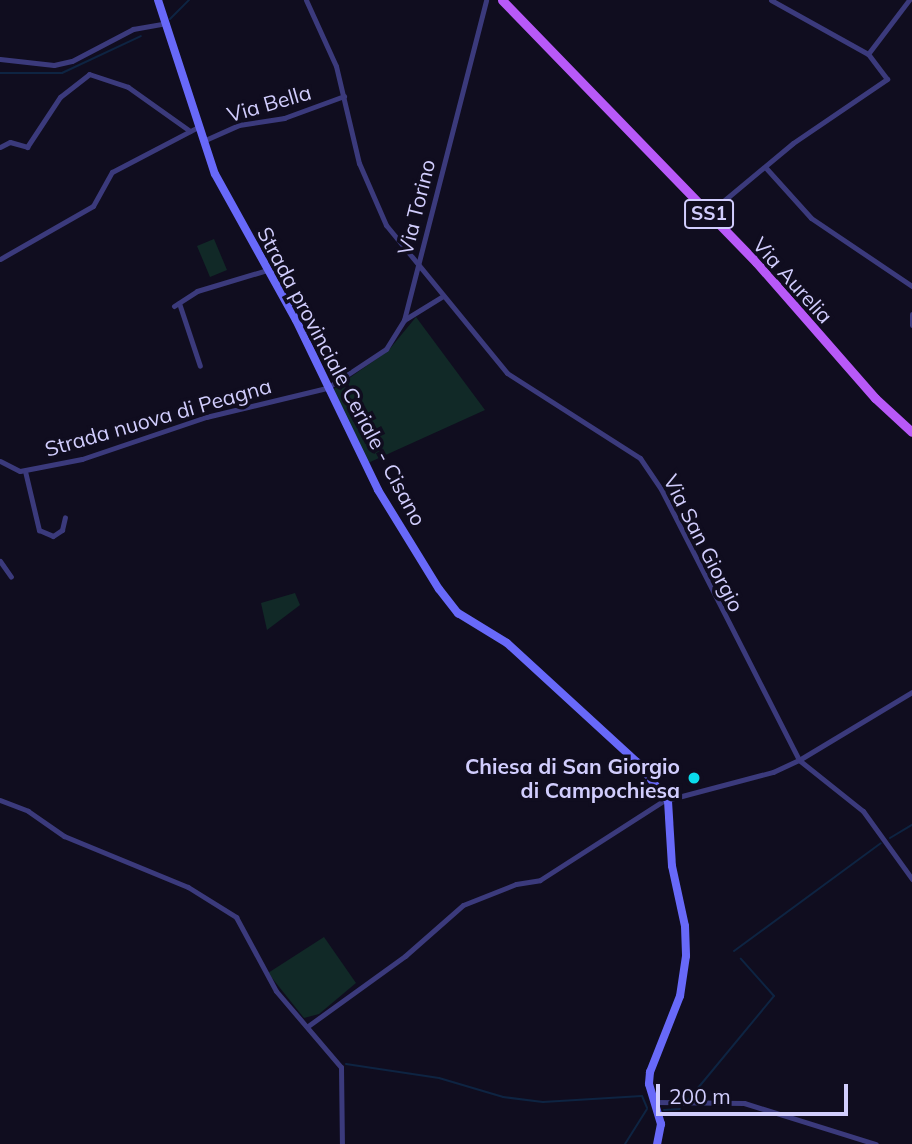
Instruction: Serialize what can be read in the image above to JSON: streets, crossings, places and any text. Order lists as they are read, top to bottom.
{
  "streets": {
    "main road": ["SS1", "Via Aurelia", "Strada provinciale Ceriale - Cisano"],
    "street": [
      "Via Bella",
      "Via Torino",
      "Strada nuova di Peagna",
      "Via San Giorgio"
    ]
  },
  "crossings": [
    ["Via Bella", "Via Torino"],
    ["Via Bella", "Strada provinciale Ceriale - Cisano"],
    ["Via Bella", "Via San Giorgio"],
    ["Via Torino", "Strada provinciale Ceriale - Cisano"],
    ["Via Torino", "Strada nuova di Peagna"],
    ["Via Torino", "Via San Giorgio"],
    ["Strada provinciale Ceriale - Cisano", "Strada nuova di Peagna"]
  ],
  "places": ["Chiesa di San Giorgio di Campochiesa"],
  "scale_bar": "200 m"
}
